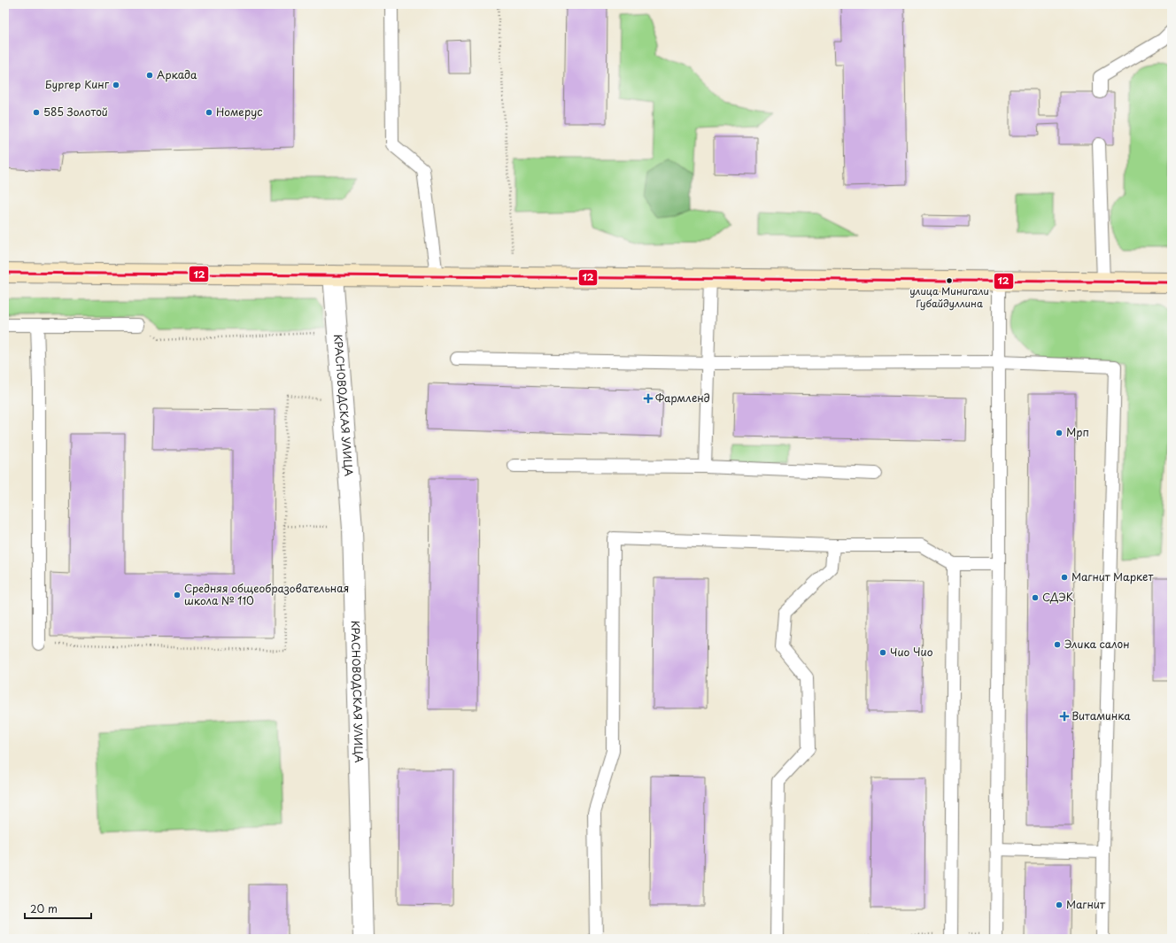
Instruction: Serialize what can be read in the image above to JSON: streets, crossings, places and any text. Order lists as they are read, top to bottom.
{
  "streets": {
    "street": ["КРАСНОВОДСКАЯ УЛИЦА"]
  },
  "places": {
    "other": [
      "Аркада",
      "Бургер Кинг",
      "585 Золотой",
      "Номерус",
      "улица Минигали Губайдуллина",
      "Мрп",
      "Магнит Маркет",
      "Средняя общеобразовательная школа № 110",
      "СДЭК",
      "Элика салон",
      "Чио Чио",
      "Магнит"
    ],
    "health": ["Фармленд", "Витаминка"]
  },
  "lines": ["transit line 12"],
  "scale_bar": "20 m"
}
